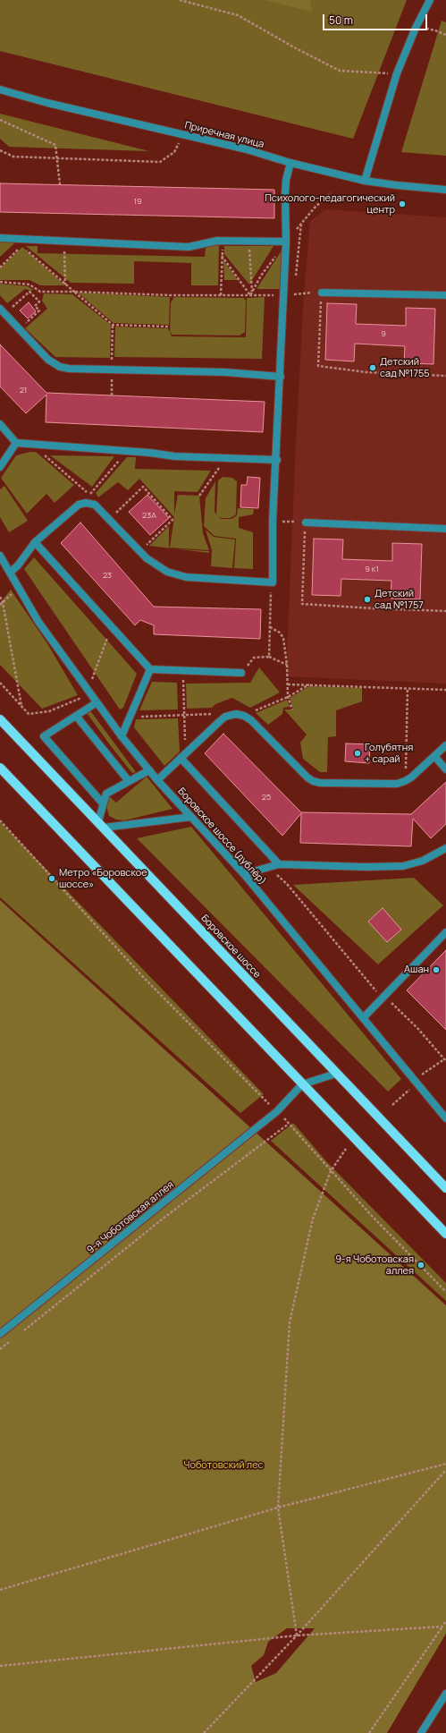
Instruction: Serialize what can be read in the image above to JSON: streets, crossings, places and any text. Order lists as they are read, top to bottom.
{
  "streets": {
    "main road": ["Боровское шоссе"],
    "street": ["Приречная улица", "Боровское шоссе (дублёр)", "9-я Чоботовская аллея"]
  },
  "parks": ["Чоботовский лес"],
  "places": [
    "Психолого-педагогический центр",
    "Детский сад №1755",
    "Детский сад №1757",
    "Голубятня + сарай",
    "Метро «Боровское шоссе»",
    "Ашан",
    "9-я Чоботовская аллея"
  ],
  "house_numbers": [
    "19",
    "9",
    "21",
    "23А",
    "9 к1",
    "23",
    "25"
  ],
  "scale_bar": "50 m"
}
